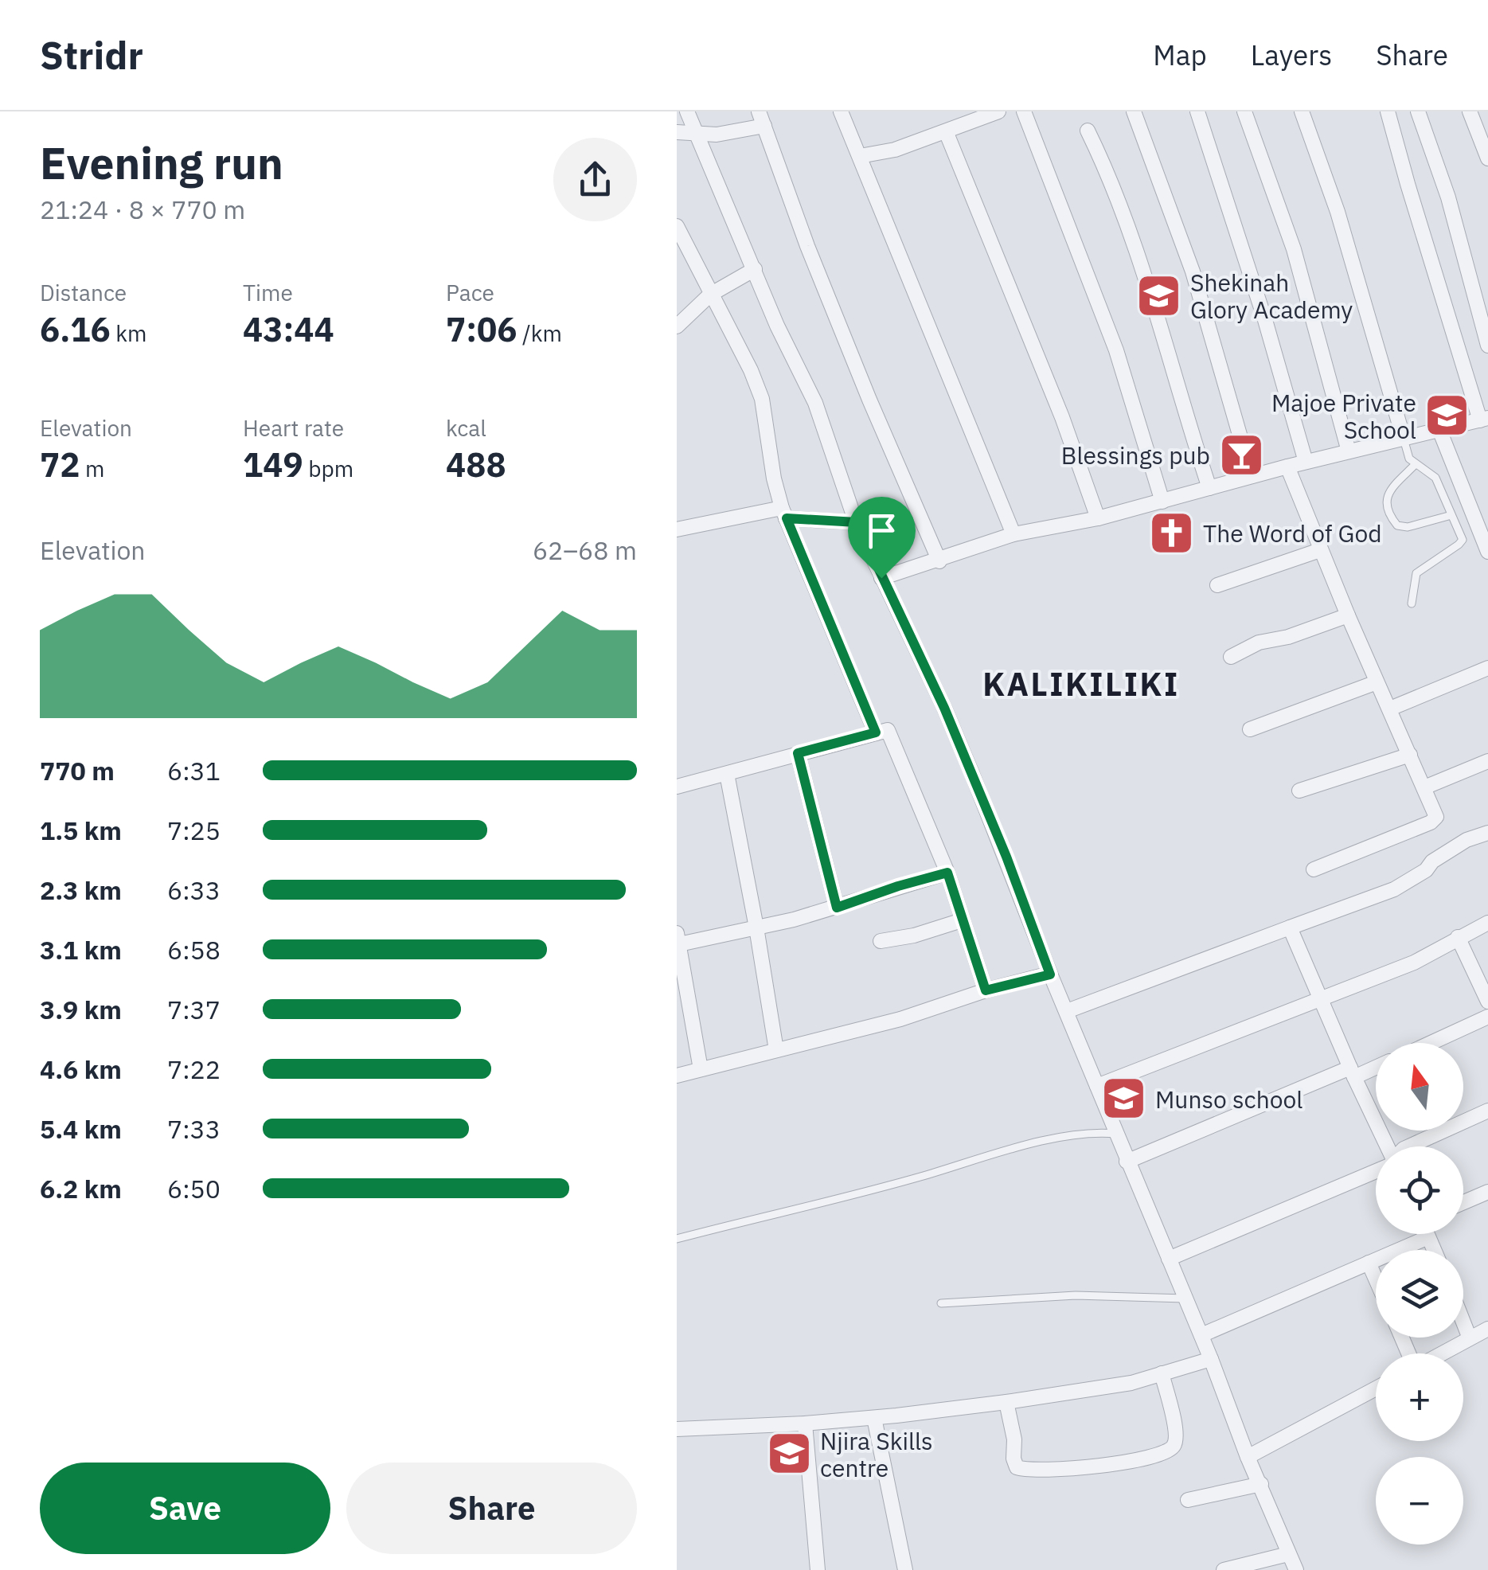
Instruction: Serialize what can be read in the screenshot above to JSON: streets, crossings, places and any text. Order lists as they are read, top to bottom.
{
  "districts": ["KALIKILIKI"],
  "places": {
    "school or university": [
      "Shekinah Glory Academy",
      "Majoe Private School",
      "Munso school",
      "Njira Skills centre"
    ],
    "bar": ["Blessings pub"],
    "church": ["The Word of God"]
  },
  "north": "top",
  "page": {
    "header": "Stridr",
    "nav": ["Map", "Layers", "Share"],
    "heading": ["Evening run", "21:24 · 8 × 770 m"],
    "stats": [
      ["Distance", "6.16 km"],
      ["Time", "43:44"],
      ["Pace", "7:06 /km"],
      ["Elevation", "72 m"],
      ["Heart rate", "149 bpm"],
      ["kcal", "488"]
    ],
    "chart": ["Elevation", "62–68 m"],
    "list": [
      {
        "name": "770 m",
        "note": "6:31"
      },
      {
        "name": "1.5 km",
        "note": "7:25"
      },
      {
        "name": "2.3 km",
        "note": "6:33"
      },
      {
        "name": "3.1 km",
        "note": "6:58"
      },
      {
        "name": "3.9 km",
        "note": "7:37"
      },
      {
        "name": "4.6 km",
        "note": "7:22"
      },
      {
        "name": "5.4 km",
        "note": "7:33"
      },
      {
        "name": "6.2 km",
        "note": "6:50"
      }
    ],
    "map_buttons": ["+", "−"],
    "buttons": ["Save", "Share"]
  }
}
